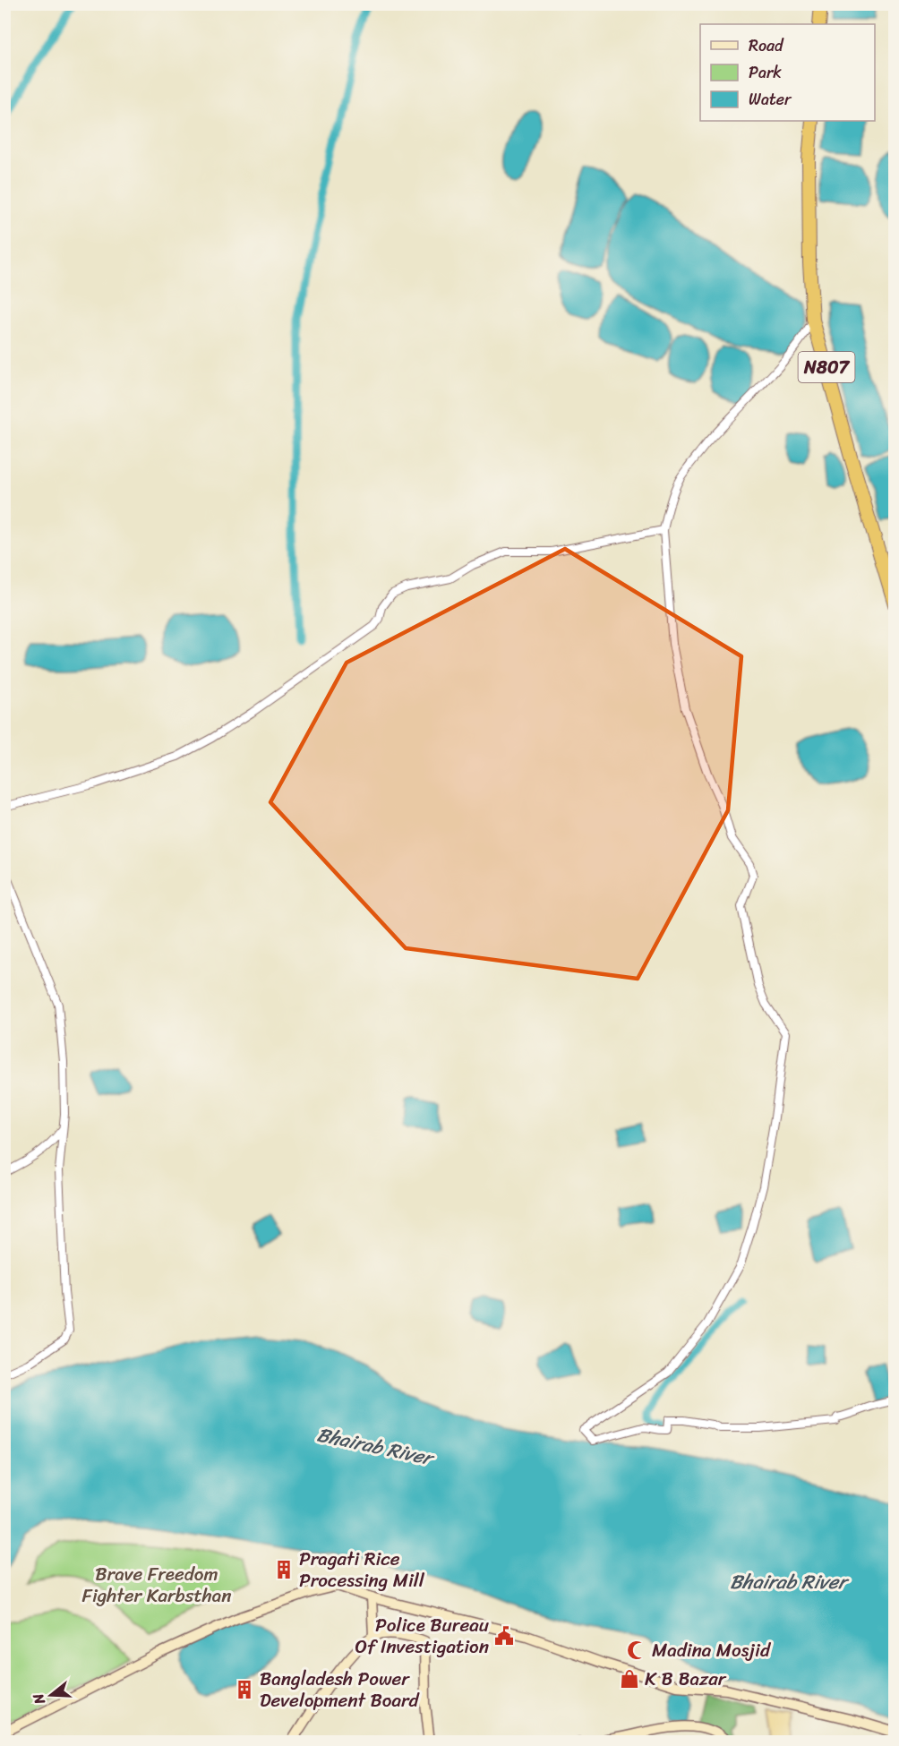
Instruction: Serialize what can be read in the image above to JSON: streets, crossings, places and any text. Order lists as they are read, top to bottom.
{
  "streets": {
    "highway": ["N807"]
  },
  "water": ["Bhairab River"],
  "parks": ["Brave Freedom Fighter Karbsthan"],
  "places": {
    "building": ["Pragati Rice Processing Mill", "Bangladesh Power Development Board"],
    "public building": ["Police Bureau Of Investigation"],
    "mosque": ["Madina Mosjid"],
    "shop": ["K B Bazar"]
  },
  "legend": ["Road", "Park", "Water"],
  "north": "left"
}
